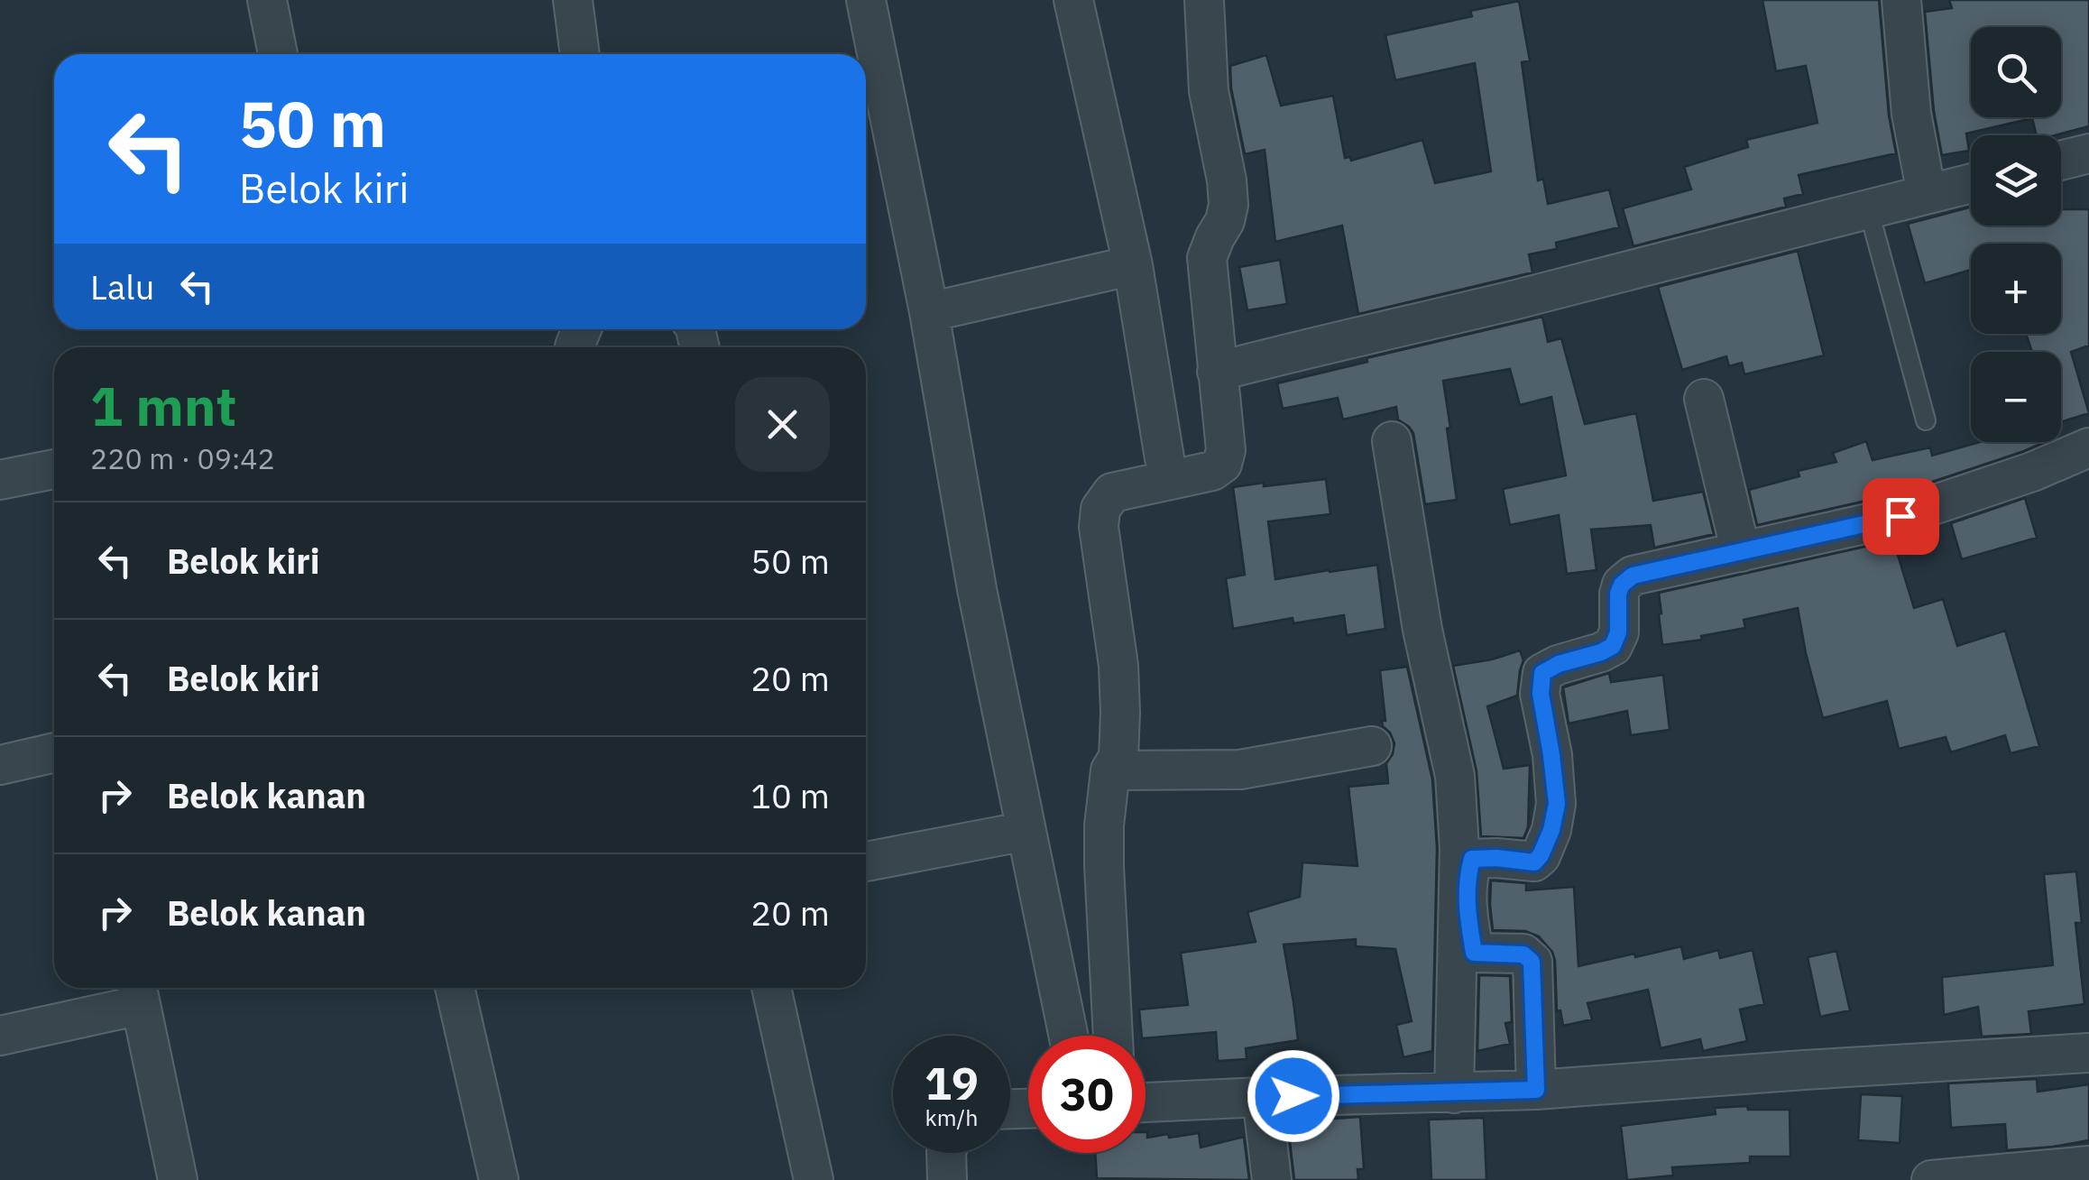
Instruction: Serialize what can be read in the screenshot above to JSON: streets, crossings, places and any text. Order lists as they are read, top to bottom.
{
  "page": {
    "map_buttons": ["+", "−"],
    "turn": ["50 m", "Belok kiri"],
    "then": "Lalu",
    "heading": ["1 mnt", "220 m · 09:42"],
    "list": [
      {
        "name": "Belok kiri",
        "value": "50 m"
      },
      {
        "name": "Belok kiri",
        "value": "20 m"
      },
      {
        "name": "Belok kanan",
        "value": "10 m"
      },
      {
        "name": "Belok kanan",
        "value": "20 m"
      }
    ],
    "speed": "19 km/h",
    "limit": "30"
  }
}
